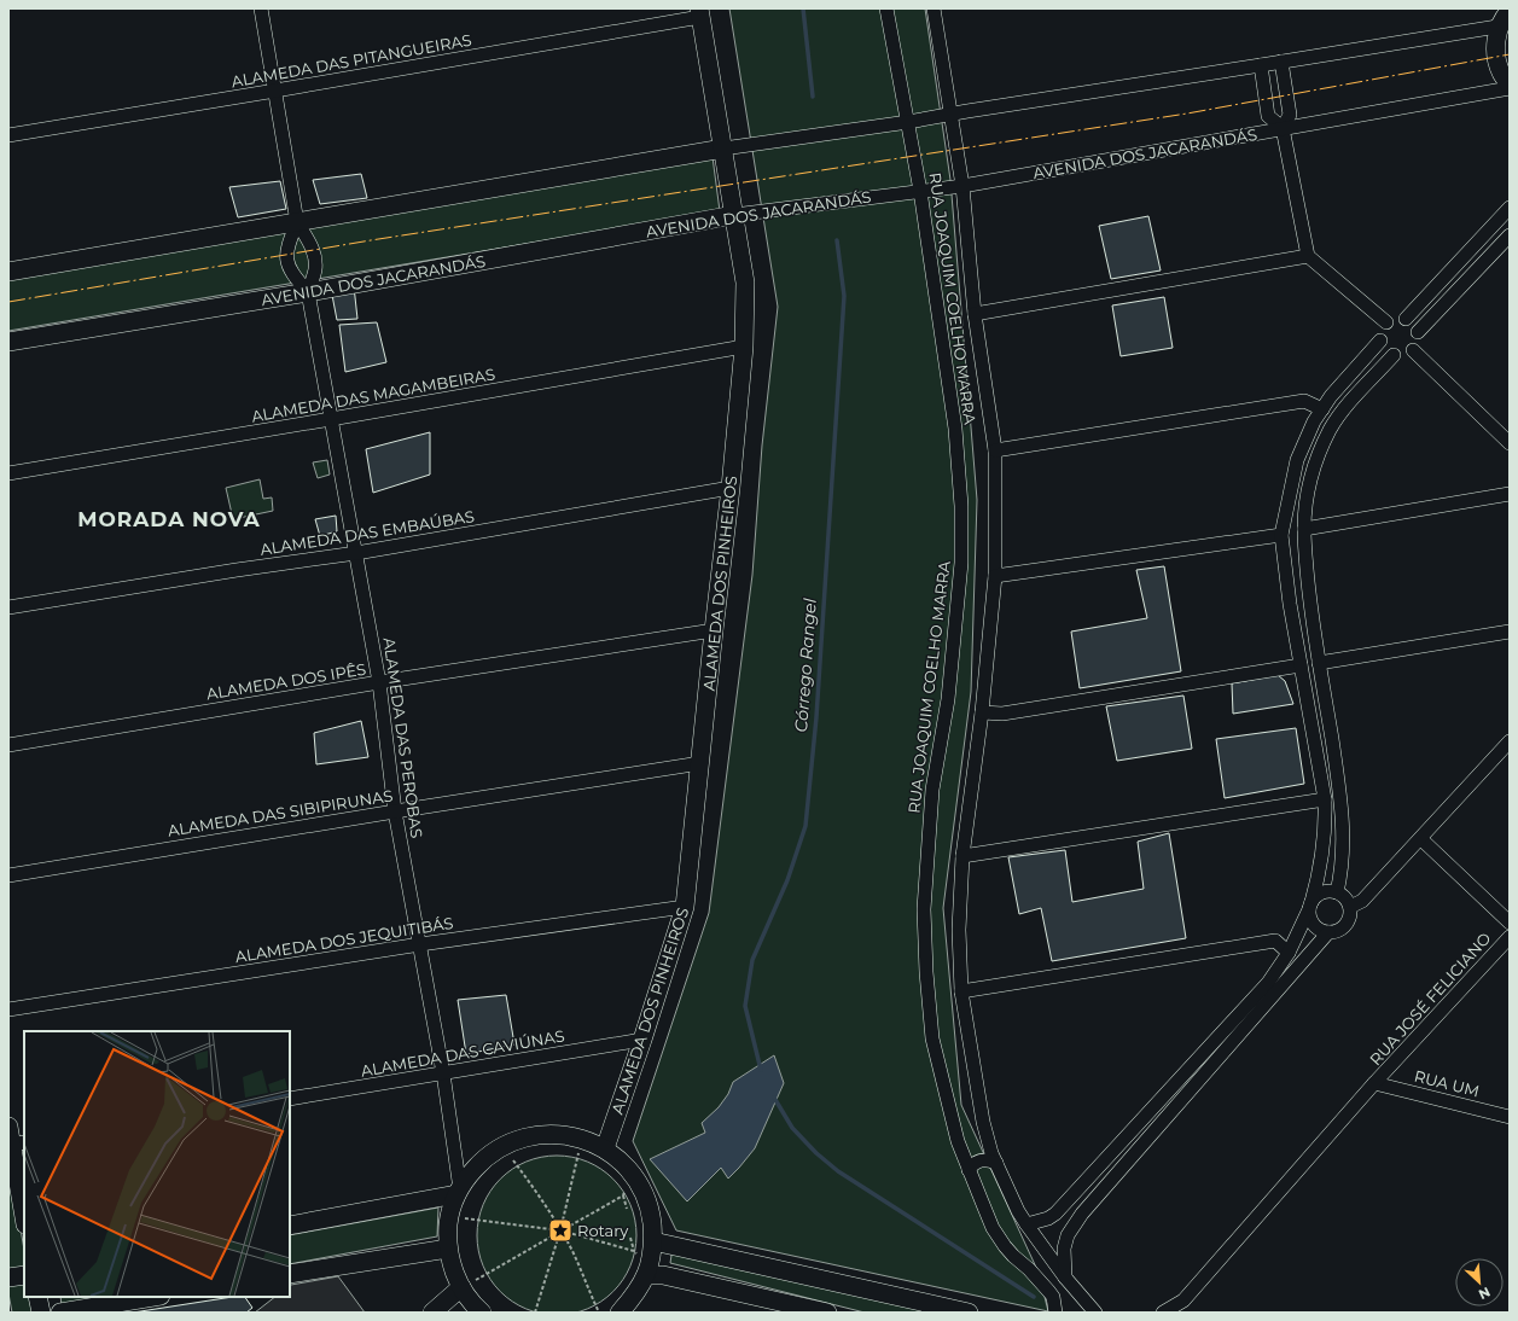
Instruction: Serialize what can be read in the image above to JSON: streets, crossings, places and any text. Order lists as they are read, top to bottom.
{
  "streets": {
    "street": [
      "ALAMEDA DAS PITANGUEIRAS",
      "AVENIDA DOS JACARANDÁS",
      "RUA JOAQUIM COELHO MARRA",
      "ALAMEDA DAS MAGAMBEIRAS",
      "ALAMEDA DAS EMBAÚBAS",
      "ALAMEDA DOS PINHEIROS",
      "ALAMEDA DOS IPÊS",
      "ALAMEDA DAS PEROBAS",
      "ALAMEDA DAS SIBIPIRUNAS",
      "ALAMEDA DOS JEQUITIBÁS",
      "RUA JOSÉ FELICIANO",
      "ALAMEDA DAS CAVIÚNAS",
      "RUA UM"
    ]
  },
  "crossings": [
    ["ALAMEDA DAS PITANGUEIRAS", "ALAMEDA DOS PINHEIROS"],
    ["ALAMEDA DAS PITANGUEIRAS", "ALAMEDA DAS PEROBAS"],
    ["AVENIDA DOS JACARANDÁS", "RUA JOAQUIM COELHO MARRA"],
    ["AVENIDA DOS JACARANDÁS", "ALAMEDA DOS PINHEIROS"],
    ["AVENIDA DOS JACARANDÁS", "ALAMEDA DAS PEROBAS"],
    ["ALAMEDA DAS MAGAMBEIRAS", "ALAMEDA DOS PINHEIROS"],
    ["ALAMEDA DAS MAGAMBEIRAS", "ALAMEDA DAS PEROBAS"],
    ["ALAMEDA DAS EMBAÚBAS", "ALAMEDA DOS PINHEIROS"],
    ["ALAMEDA DAS EMBAÚBAS", "ALAMEDA DAS PEROBAS"],
    ["ALAMEDA DOS PINHEIROS", "ALAMEDA DOS IPÊS"],
    ["ALAMEDA DOS PINHEIROS", "ALAMEDA DAS SIBIPIRUNAS"],
    ["ALAMEDA DOS PINHEIROS", "ALAMEDA DOS JEQUITIBÁS"],
    ["ALAMEDA DOS PINHEIROS", "ALAMEDA DAS CAVIÚNAS"],
    ["ALAMEDA DOS IPÊS", "ALAMEDA DAS PEROBAS"],
    ["ALAMEDA DAS PEROBAS", "ALAMEDA DAS SIBIPIRUNAS"],
    ["ALAMEDA DAS PEROBAS", "ALAMEDA DOS JEQUITIBÁS"],
    ["ALAMEDA DAS PEROBAS", "ALAMEDA DAS CAVIÚNAS"],
    ["RUA JOSÉ FELICIANO", "RUA UM"]
  ],
  "districts": ["MORADA NOVA"],
  "water": ["Córrego Rangel"],
  "places": {
    "place": ["Rotary"]
  },
  "north": "bottom right"
}
